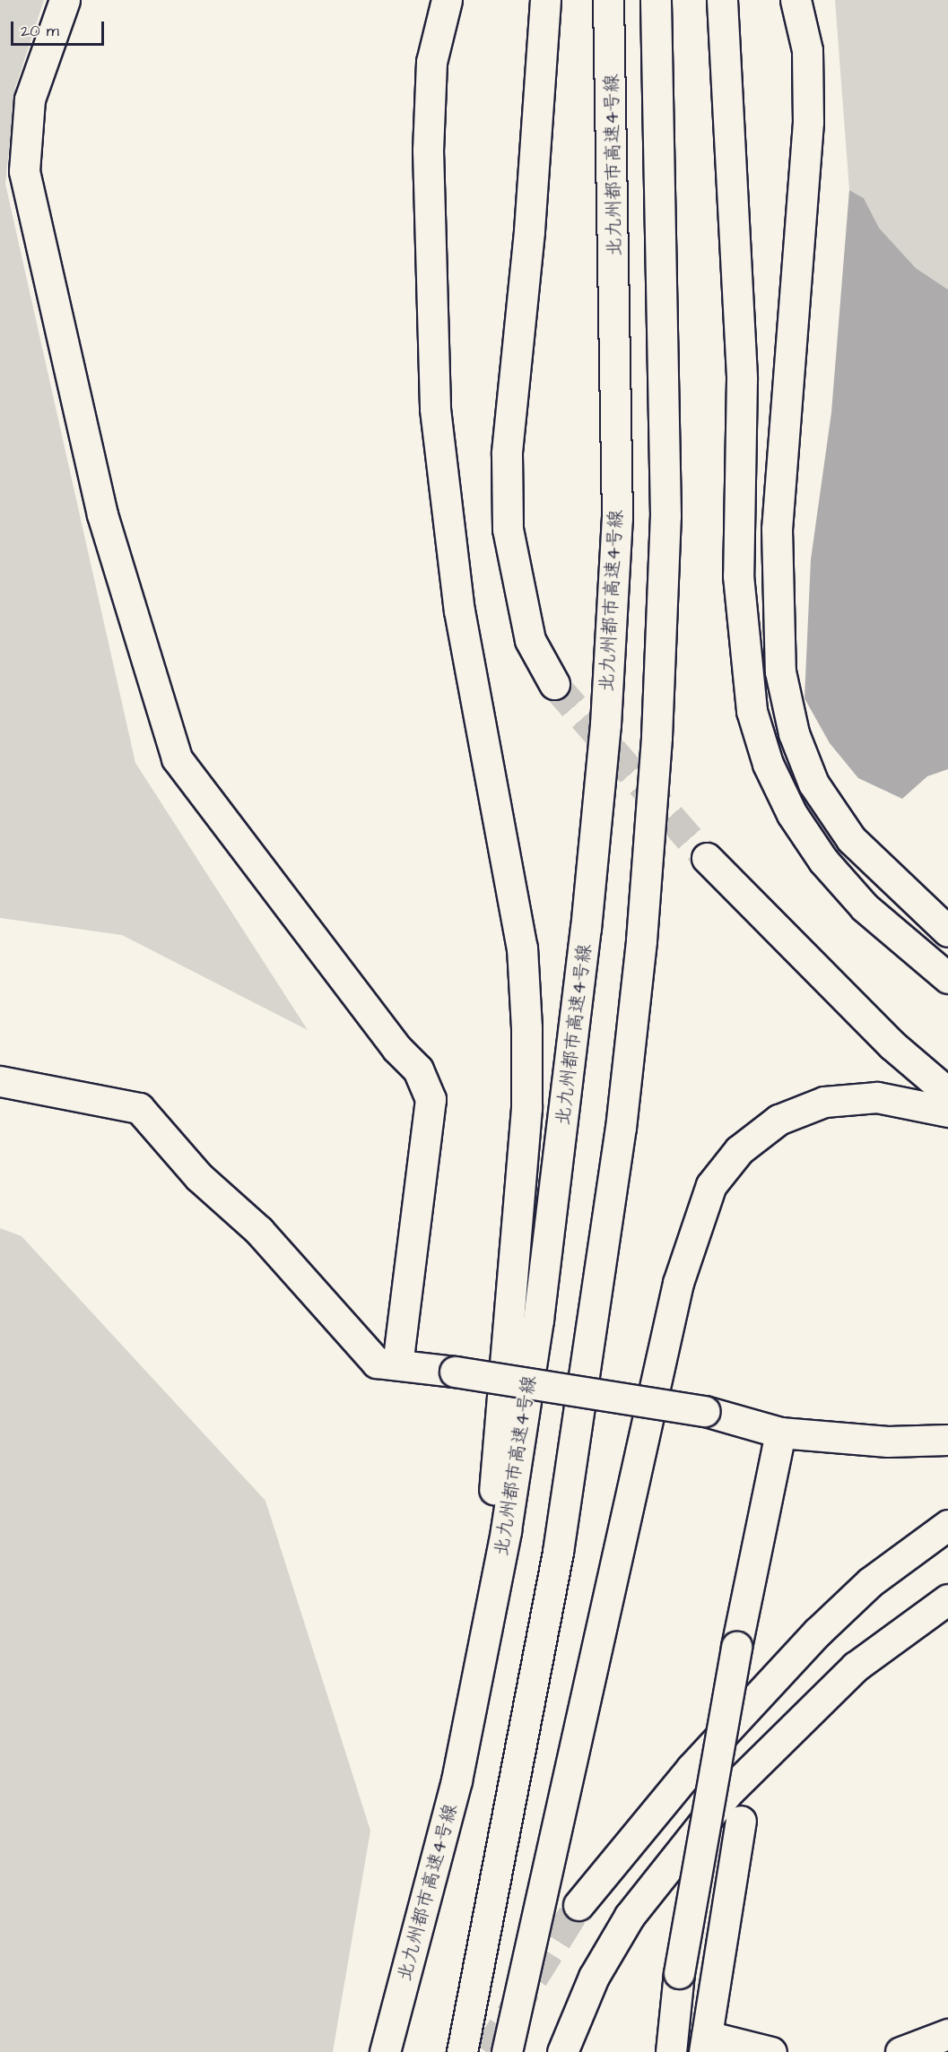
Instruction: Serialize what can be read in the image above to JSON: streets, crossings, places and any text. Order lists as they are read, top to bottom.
{
  "streets": {
    "main road": ["北九州都市高速4号線"]
  },
  "scale_bar": "20 m"
}
